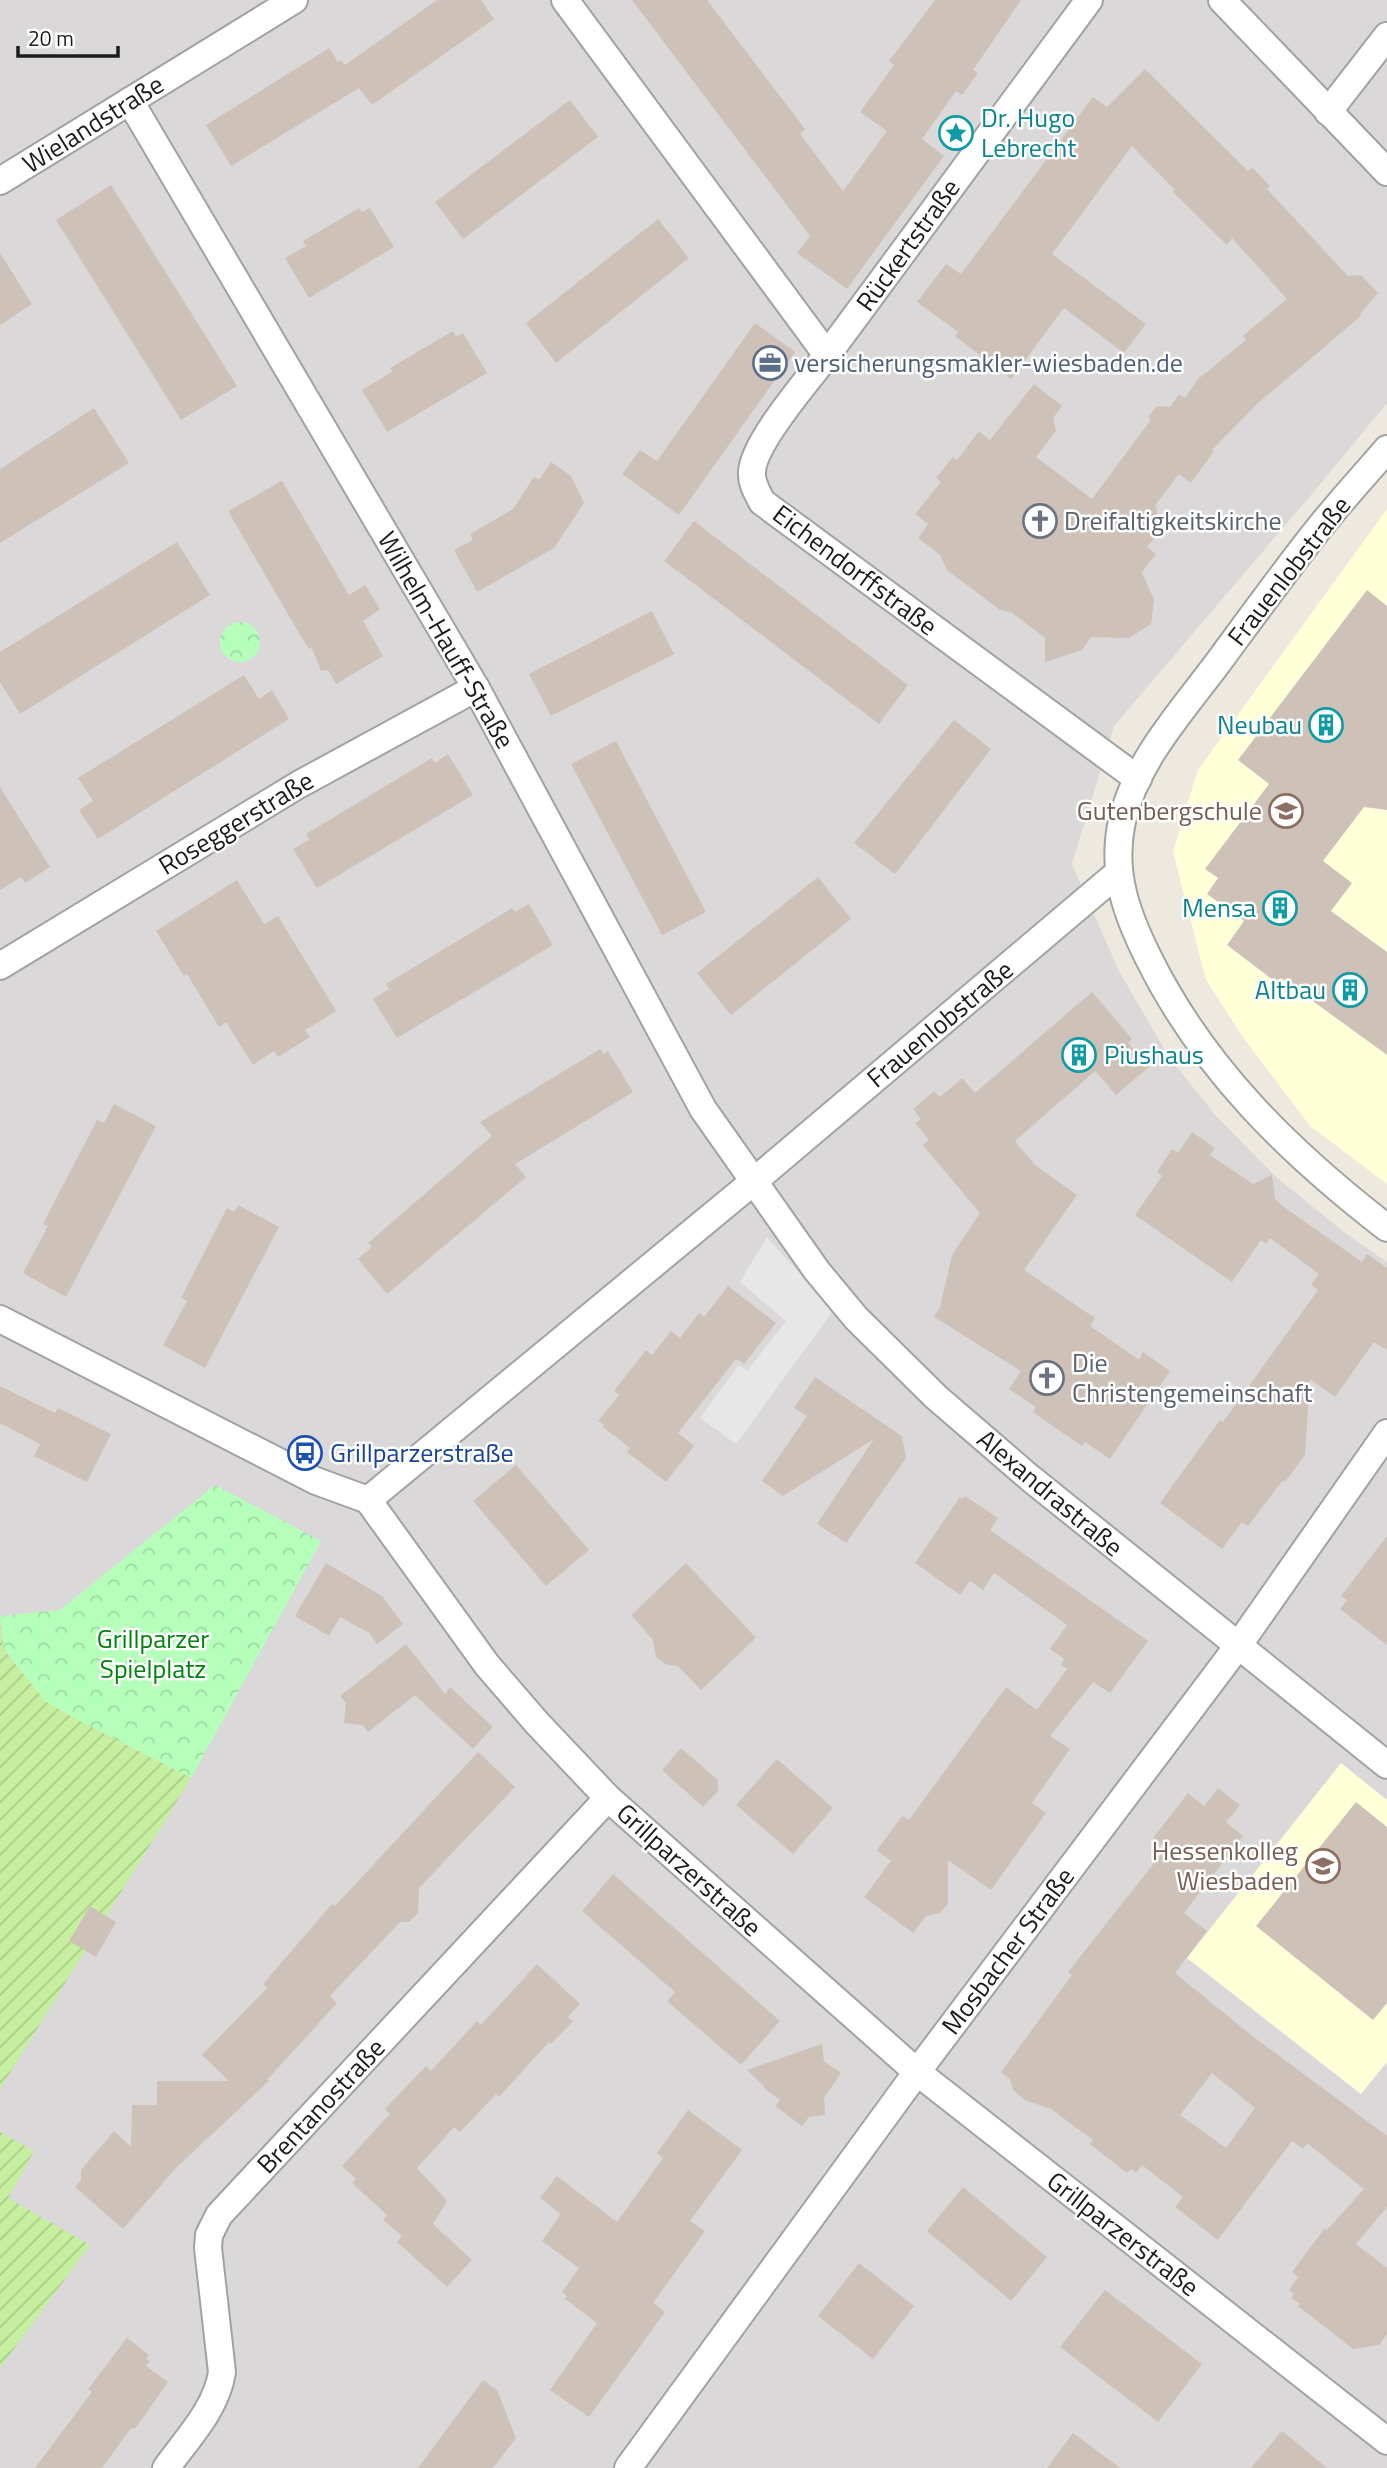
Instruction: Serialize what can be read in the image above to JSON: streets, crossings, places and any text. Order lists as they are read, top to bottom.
{
  "streets": {
    "street": [
      "Wielandstraße",
      "Rückertstraße",
      "Eichendorffstraße",
      "Frauenlobstraße",
      "Wilhelm-Hauff-Straße",
      "Roseggerstraße",
      "Alexandrastraße",
      "Grillparzerstraße",
      "Mosbacher Straße",
      "Brentanostraße"
    ]
  },
  "crossings": [
    ["Wielandstraße", "Wilhelm-Hauff-Straße"],
    ["Rückertstraße", "Eichendorffstraße"],
    ["Eichendorffstraße", "Frauenlobstraße"],
    ["Frauenlobstraße", "Wilhelm-Hauff-Straße"],
    ["Frauenlobstraße", "Alexandrastraße"],
    ["Frauenlobstraße", "Grillparzerstraße"],
    ["Wilhelm-Hauff-Straße", "Roseggerstraße"],
    ["Wilhelm-Hauff-Straße", "Alexandrastraße"],
    ["Alexandrastraße", "Mosbacher Straße"],
    ["Grillparzerstraße", "Mosbacher Straße"],
    ["Grillparzerstraße", "Brentanostraße"]
  ],
  "parks": ["Grillparzer Spielplatz"],
  "places": {
    "place": ["Dr. Hugo Lebrecht"],
    "office": ["versicherungsmakler-wiesbaden.de"],
    "church": ["Dreifaltigkeitskirche", "Die Christengemeinschaft"],
    "building": [
      "Neubau",
      "Mensa",
      "Altbau",
      "Piushaus"
    ],
    "school or university": ["Gutenbergschule", "Hessenkolleg Wiesbaden"],
    "bus stop": ["Grillparzerstraße"]
  },
  "scale_bar": "20 m"
}
